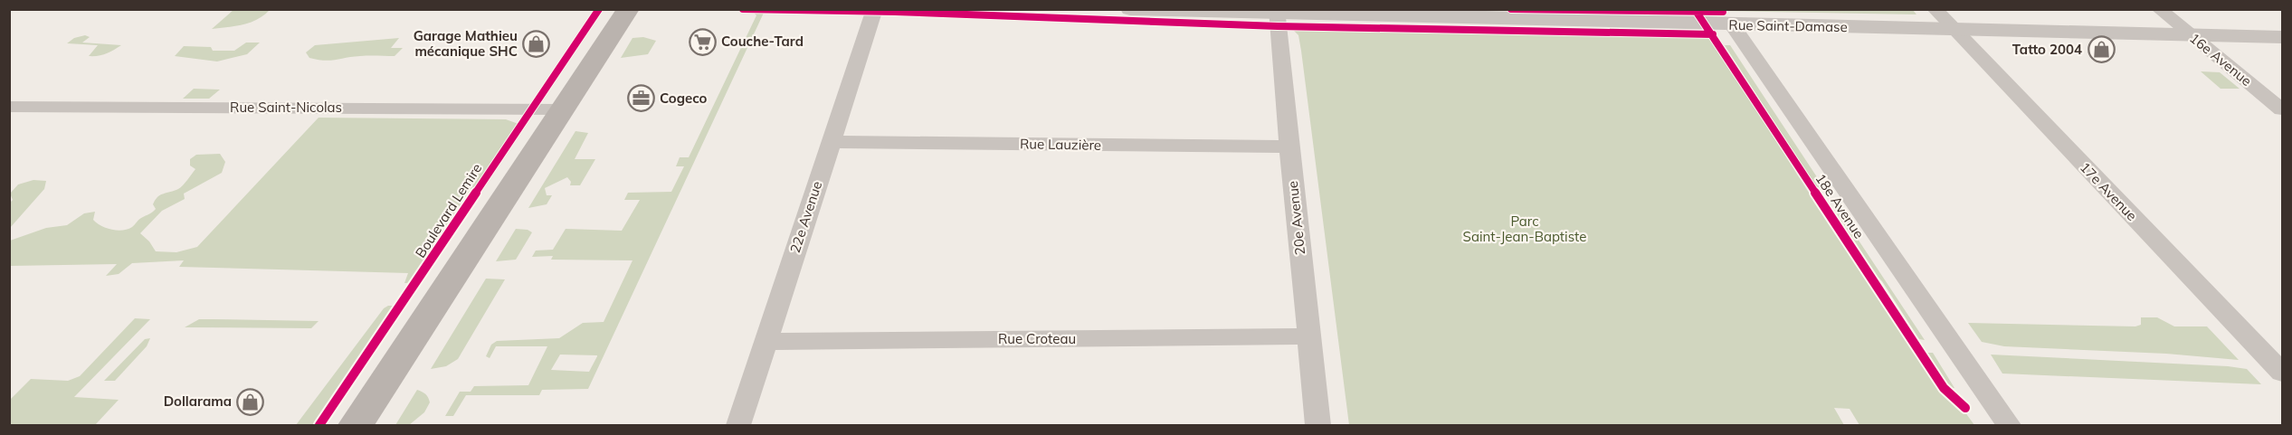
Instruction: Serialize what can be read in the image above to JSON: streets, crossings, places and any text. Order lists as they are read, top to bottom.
{
  "streets": {
    "street": [
      "Rue Saint-Damase",
      "16e Avenue",
      "Rue Saint-Nicolas",
      "Rue Lauzière",
      "17e Avenue",
      "18e Avenue",
      "22e Avenue",
      "20e Avenue",
      "Rue Croteau"
    ],
    "cycle path": ["Boulevard Lemire"]
  },
  "crossings": [
    ["Rue Saint-Damase", "16e Avenue"],
    ["Rue Saint-Damase", "17e Avenue"],
    ["Rue Saint-Damase", "18e Avenue"],
    ["Rue Saint-Damase", "20e Avenue"],
    ["Rue Lauzière", "22e Avenue"],
    ["Rue Lauzière", "20e Avenue"],
    ["22e Avenue", "Rue Croteau"],
    ["20e Avenue", "Rue Croteau"]
  ],
  "parks": ["Parc Saint-Jean-Baptiste"],
  "places": {
    "supermarket": ["Couche-Tard"],
    "shop": ["Garage Mathieu mécanique SHC", "Tatto 2004", "Dollarama"],
    "office": ["Cogeco"]
  }
}
